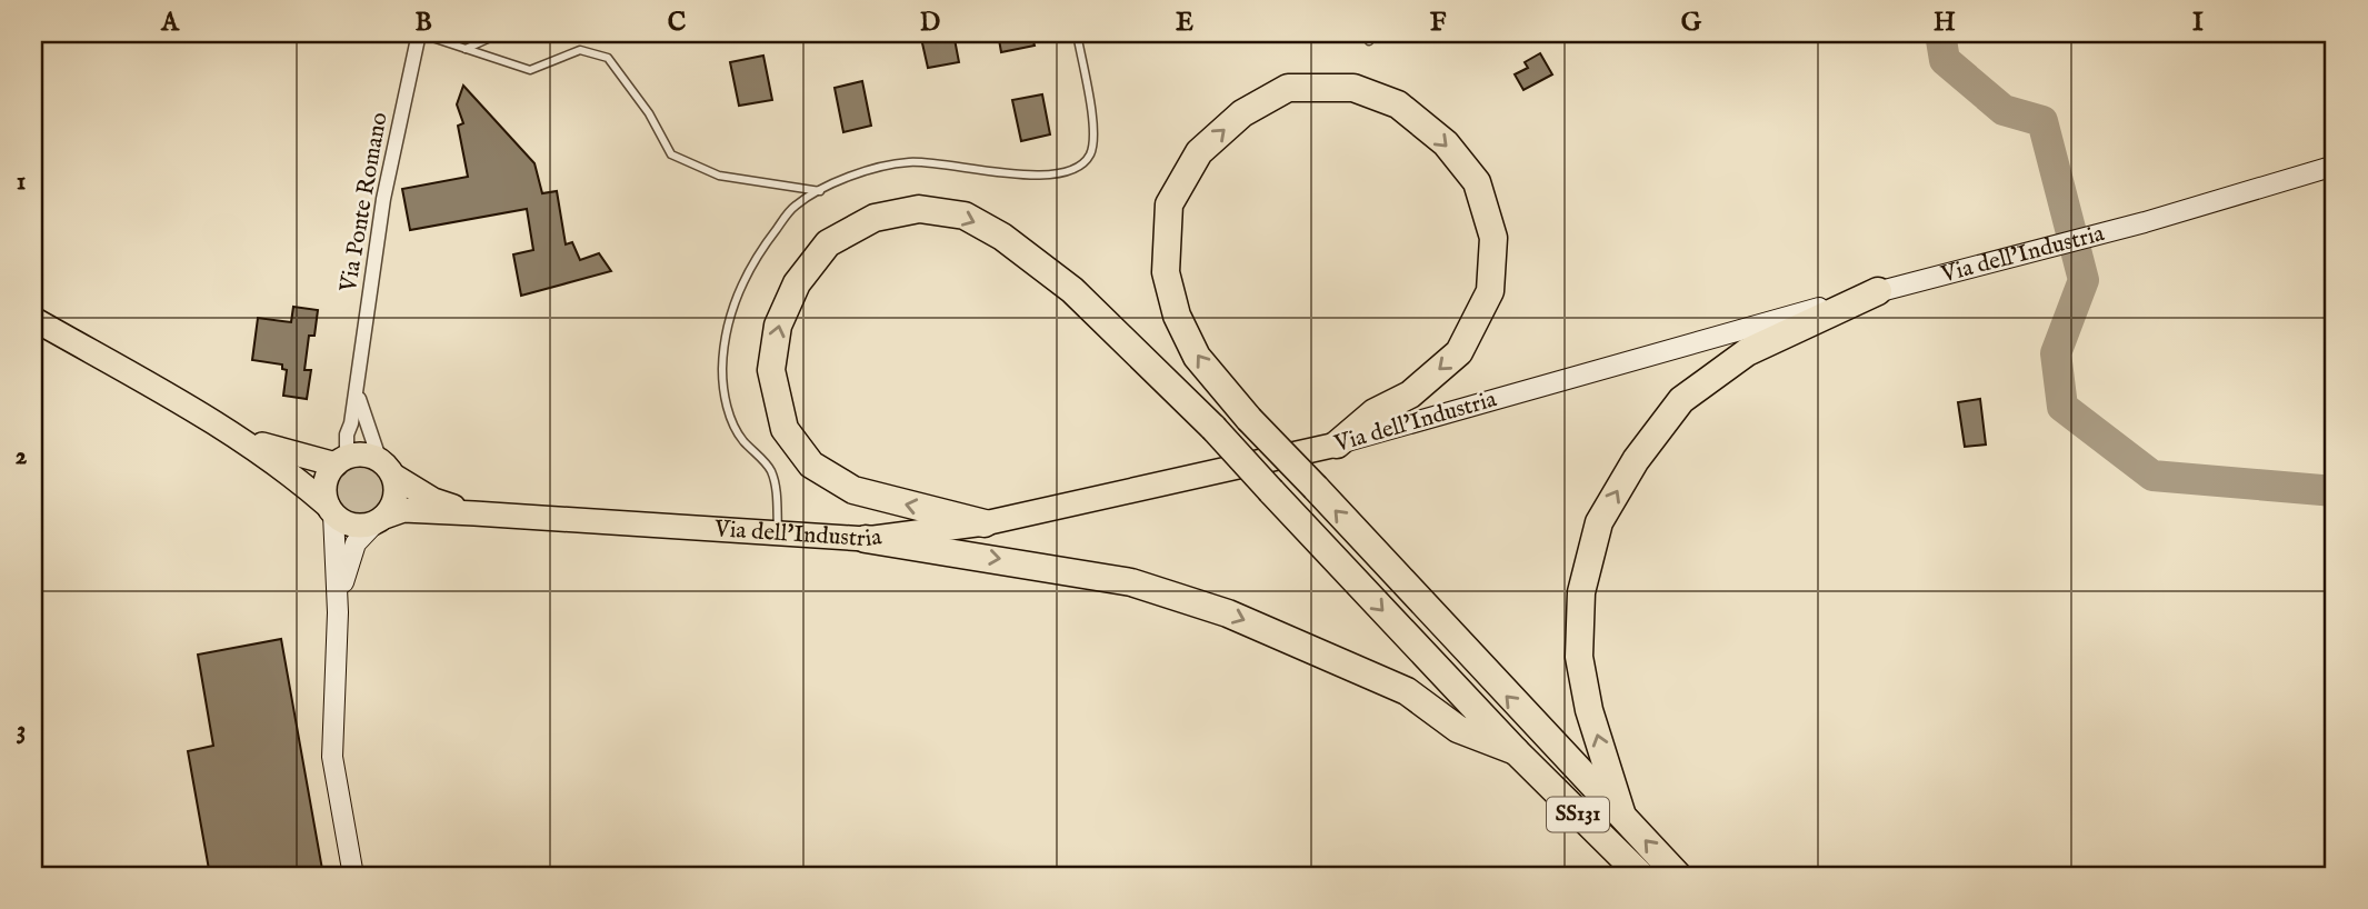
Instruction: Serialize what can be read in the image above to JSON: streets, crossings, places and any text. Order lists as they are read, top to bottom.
{
  "streets": {
    "highway": ["SS131"],
    "main road": ["Via dell'Industria"],
    "street": ["Via Ponte Romano"]
  },
  "crossings": [
    ["Via Ponte Romano", "Via dell'Industria"]
  ],
  "grid": {
    "columns": [
      "A",
      "B",
      "C",
      "D",
      "E",
      "F",
      "G",
      "H",
      "I"
    ],
    "rows": ["1", "2", "3"]
  }
}
